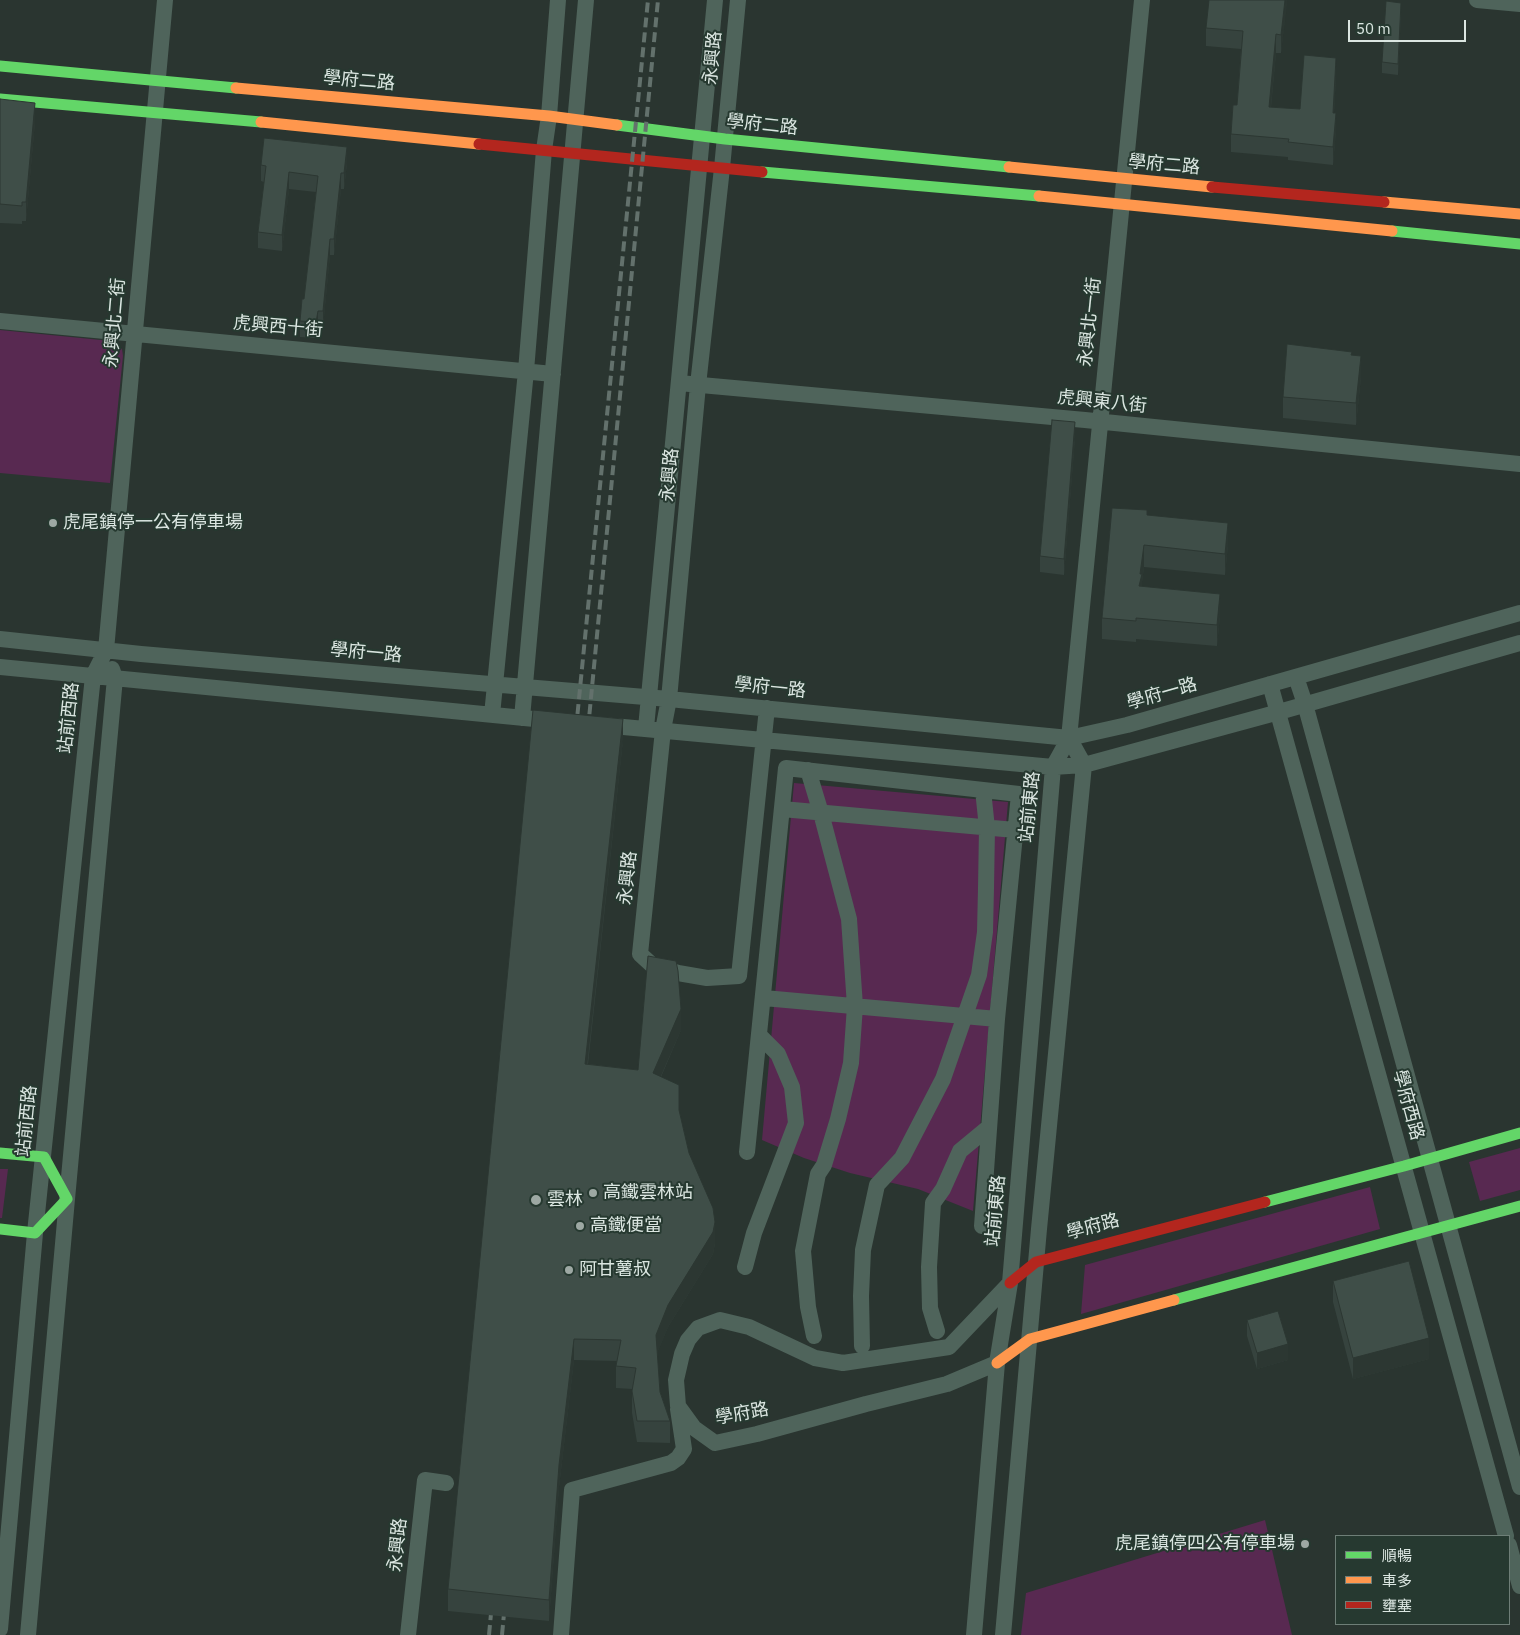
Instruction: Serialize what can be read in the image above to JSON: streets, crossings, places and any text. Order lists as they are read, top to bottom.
{
  "streets": {
    "street": [
      "永興路",
      "學府二路",
      "永興北一街",
      "永興北二街",
      "虎興西十街",
      "虎興東八街",
      "學府一路",
      "站前西路",
      "站前東路",
      "學府西路",
      "學府路"
    ]
  },
  "crossings": [
    ["永興路", "學府二路"],
    ["永興路", "虎興東八街"],
    ["永興路", "學府一路"],
    ["學府二路", "永興北一街"],
    ["學府二路", "永興北二街"],
    ["永興北一街", "虎興東八街"],
    ["永興北一街", "學府一路"],
    ["永興北一街", "站前東路"],
    ["永興北二街", "虎興西十街"],
    ["永興北二街", "學府一路"],
    ["永興北二街", "站前西路"],
    ["學府一路", "站前西路"],
    ["學府一路", "站前東路"],
    ["學府一路", "學府西路"],
    ["站前東路", "學府路"],
    ["學府西路", "學府路"]
  ],
  "places": [
    "虎尾鎮停一公有停車場",
    "高鐵雲林站",
    "雲林",
    "高鐵便當",
    "阿甘薯叔",
    "虎尾鎮停四公有停車場"
  ],
  "legend": ["順暢", "車多", "壅塞"],
  "scale_bar": "50 m"
}
